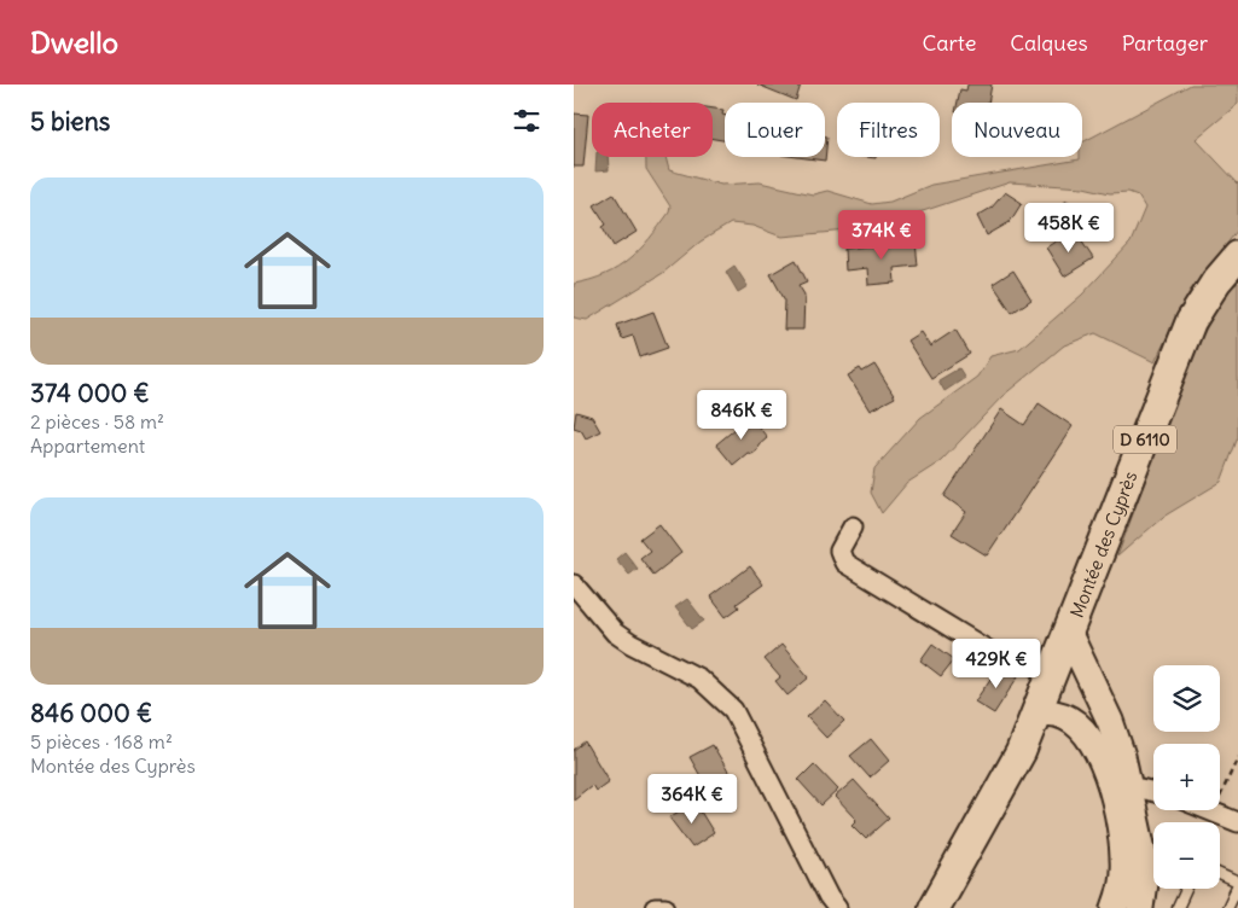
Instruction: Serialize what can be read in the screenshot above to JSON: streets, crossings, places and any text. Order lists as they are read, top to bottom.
{
  "streets": {
    "main road": ["D 6110", "Montée des Cyprès"]
  },
  "page": {
    "header": "Dwello",
    "nav": ["Carte", "Calques", "Partager"],
    "heading": "5 biens",
    "chip": [
      "Acheter",
      "Louer",
      "Filtres",
      "Nouveau"
    ],
    "list": [
      {
        "name": "374 000 €",
        "note": "2 pièces · 58 m² · Appartement"
      },
      {
        "name": "846 000 €",
        "note": "5 pièces · 168 m² · Montée des Cyprès"
      }
    ],
    "price": [
      "458K €",
      "374K €",
      "846K €",
      "429K €",
      "364K €"
    ],
    "map_buttons": ["+", "−"]
  }
}
